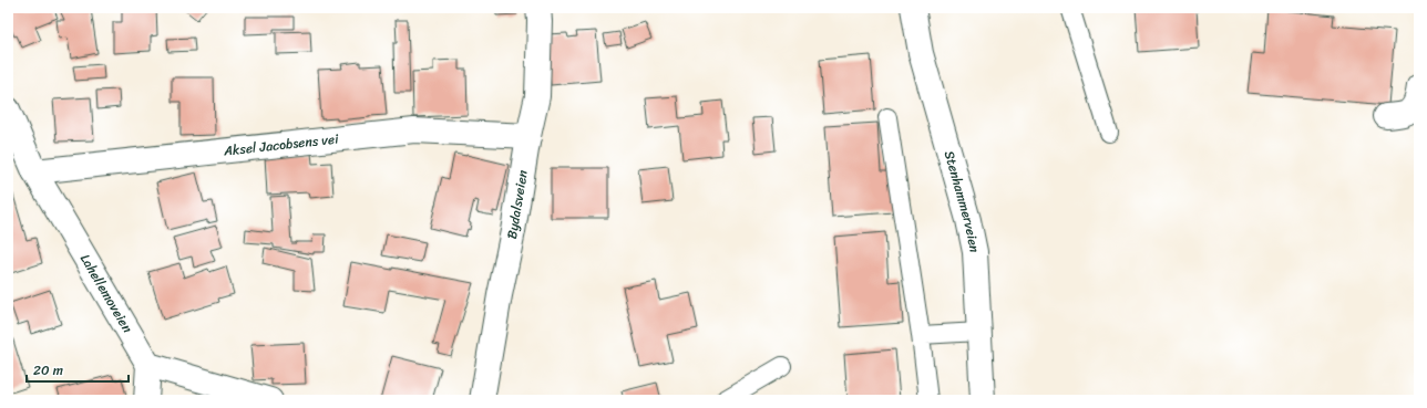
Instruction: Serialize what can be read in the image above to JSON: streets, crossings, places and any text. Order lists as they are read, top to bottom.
{
  "streets": {
    "street": [
      "Aksel Jacobsens vei",
      "Stenhammerveien",
      "Bydalsveien",
      "Lahellemoveien"
    ]
  },
  "crossings": [
    ["Aksel Jacobsens vei", "Bydalsveien"],
    ["Aksel Jacobsens vei", "Lahellemoveien"]
  ],
  "scale_bar": "20 m"
}
